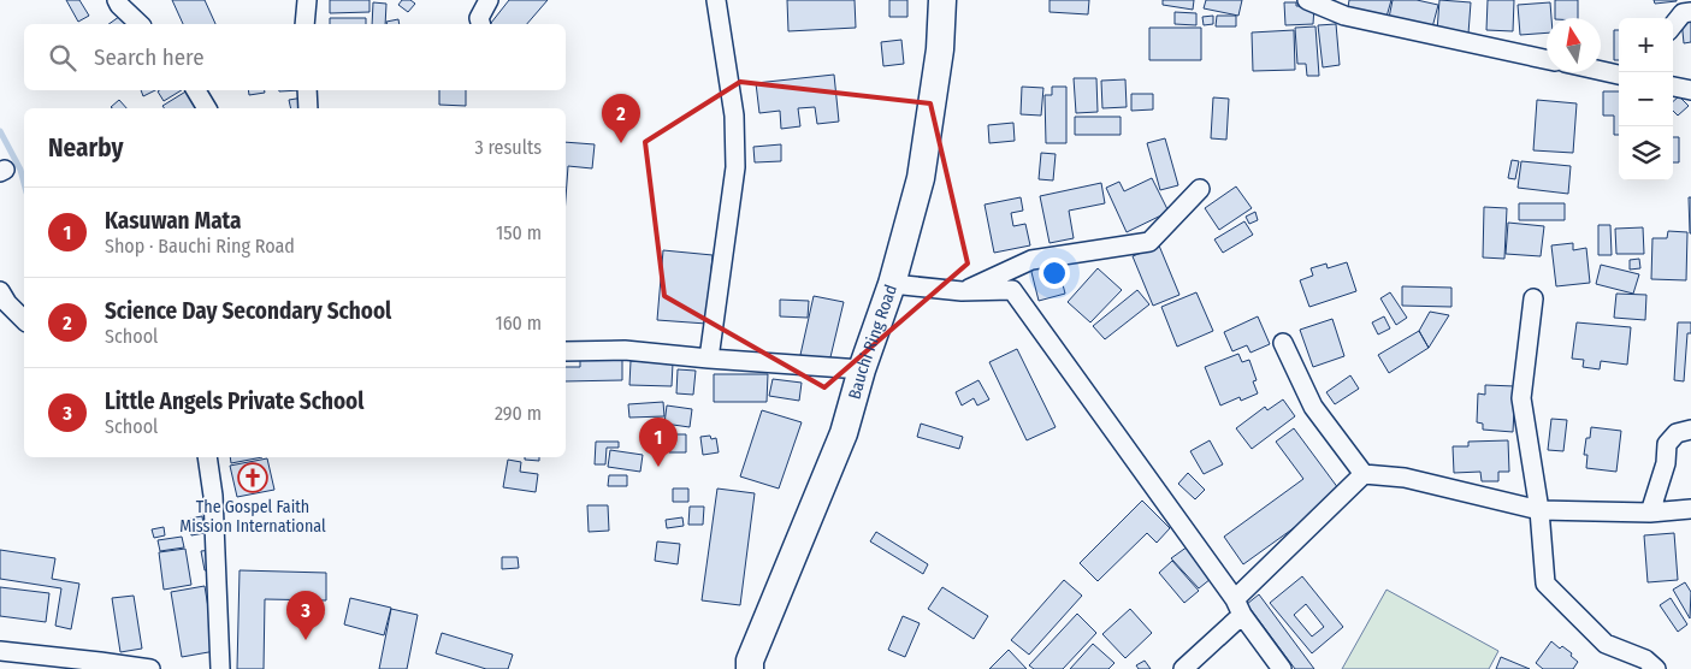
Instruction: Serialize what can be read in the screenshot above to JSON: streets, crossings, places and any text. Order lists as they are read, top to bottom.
{
  "streets": {
    "main road": ["Bauchi Ring Road"]
  },
  "places": {
    "church": ["The Gospel Faith Mission International"]
  },
  "north": "top",
  "page": {
    "map_buttons": ["+", "−"],
    "search": "Search here",
    "pins": ["2", "1", "3"],
    "heading": ["Nearby", "3 results"],
    "list": [
      {
        "mark": "1",
        "name": "Kasuwan Mata",
        "note": "Shop · Bauchi Ring Road",
        "value": "150 m"
      },
      {
        "mark": "2",
        "name": "Science Day Secondary School",
        "note": "School",
        "value": "160 m"
      },
      {
        "mark": "3",
        "name": "Little Angels Private School",
        "note": "School",
        "value": "290 m"
      }
    ]
  }
}
